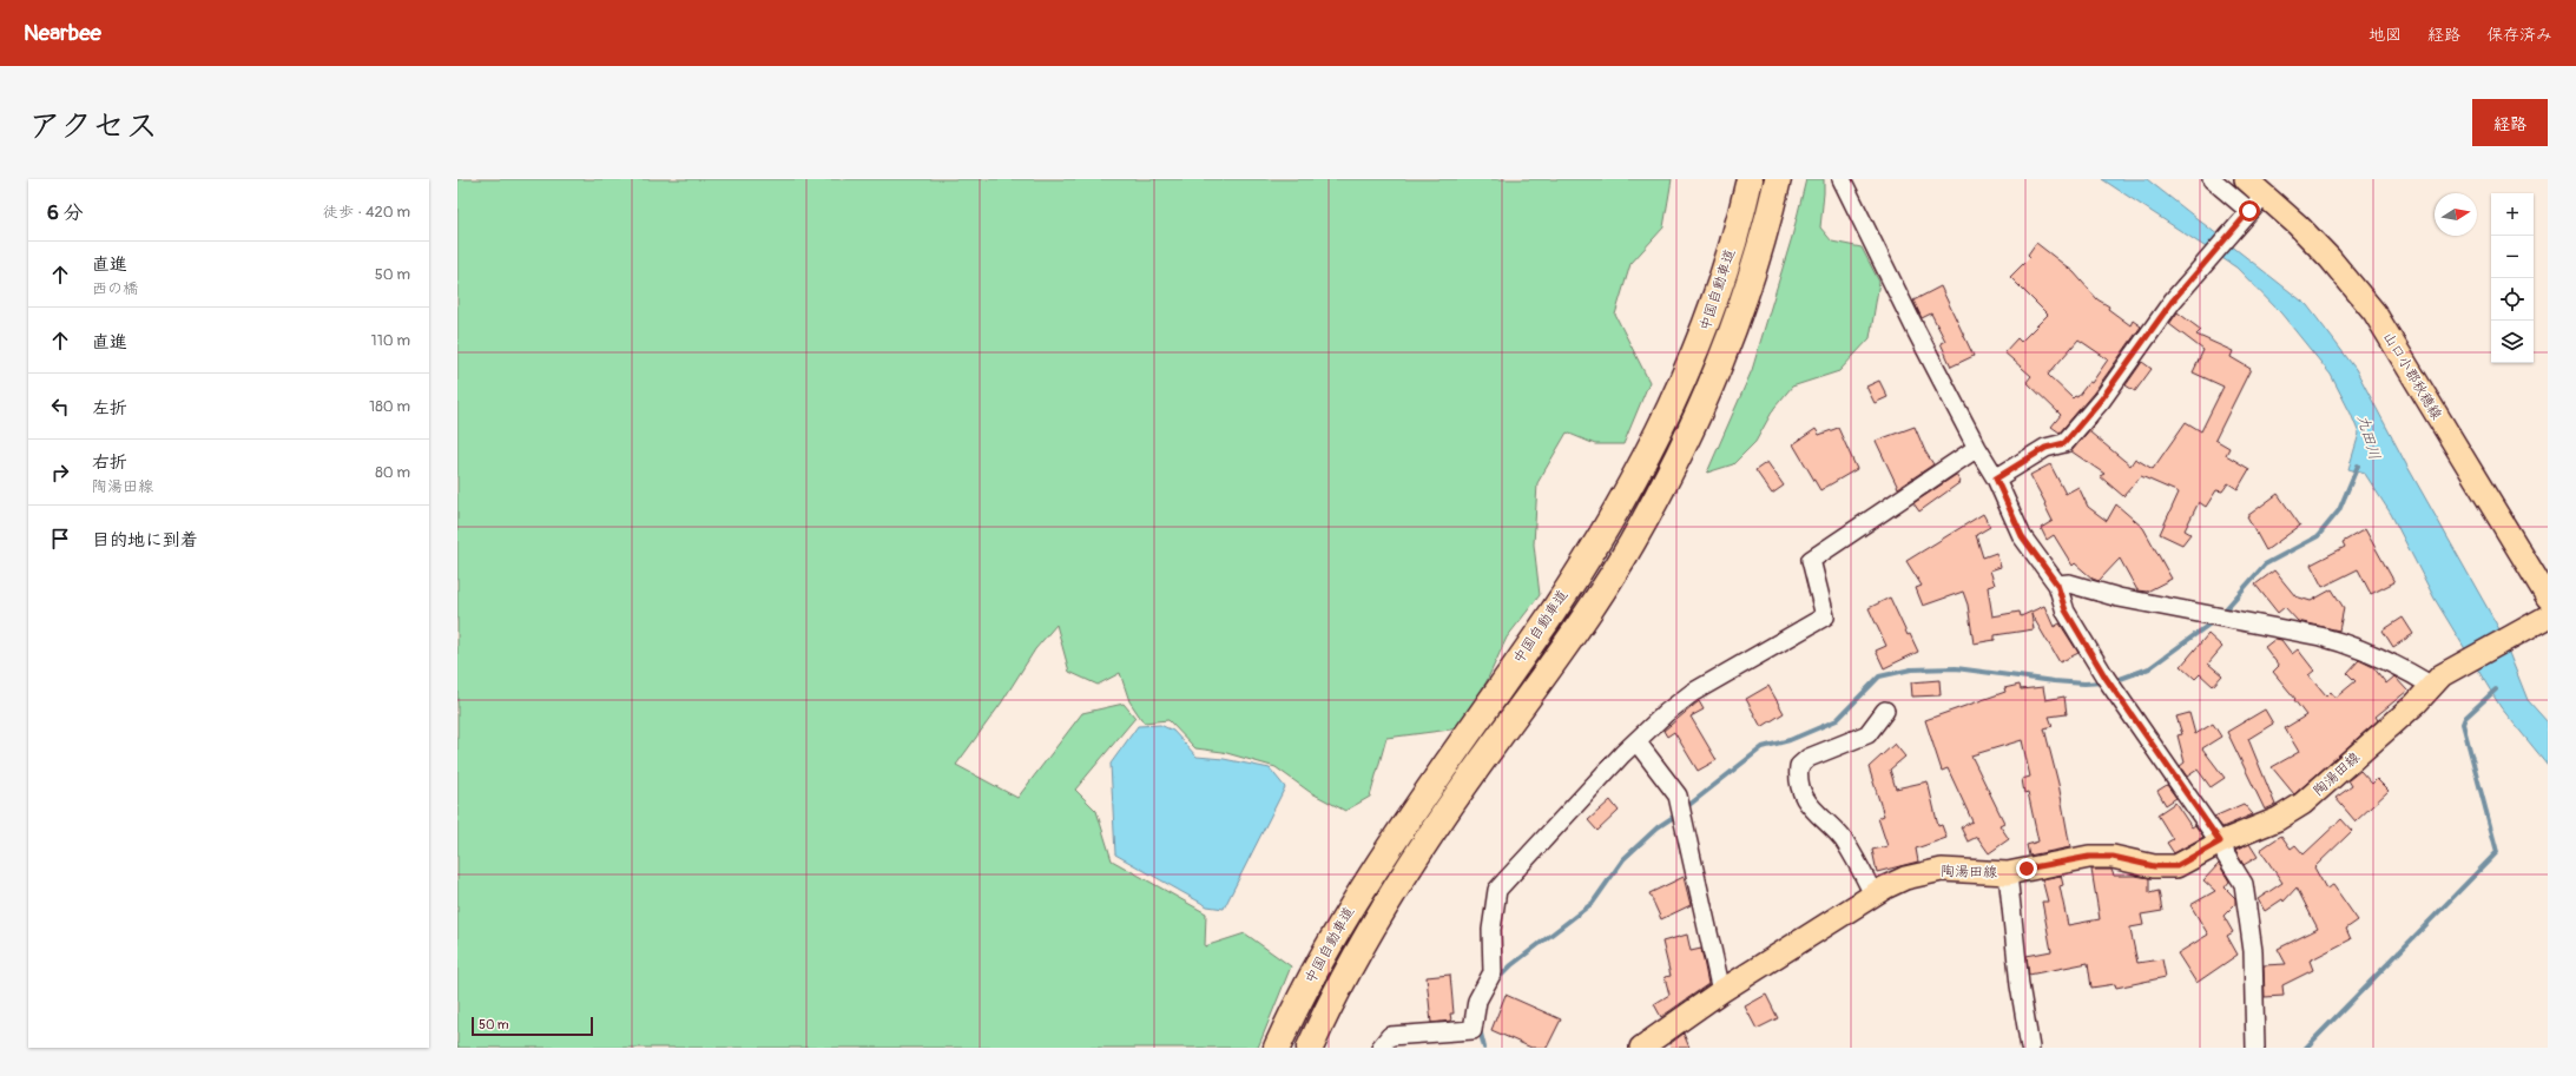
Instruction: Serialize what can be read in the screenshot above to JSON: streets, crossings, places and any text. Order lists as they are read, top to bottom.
{
  "streets": {
    "highway": ["中国自動車道"],
    "main road": ["山口小郡秋穂線", "陶湯田線"]
  },
  "water": ["九田川"],
  "scale_bar": "50 m",
  "north": "right",
  "page": {
    "header": "Nearbee",
    "nav": ["地図", "経路", "保存済み"],
    "title": "アクセス",
    "buttons": "経路",
    "heading": ["6 分", "徒歩 · 420 m"],
    "map_buttons": ["+", "−"],
    "list": [
      ["直進", "西の橋", "50 m"],
      ["直進", "110 m"],
      ["左折", "180 m"],
      ["右折", "陶湯田線", "80 m"],
      "目的地に到着"
    ],
    "scale": "50 m"
  }
}
